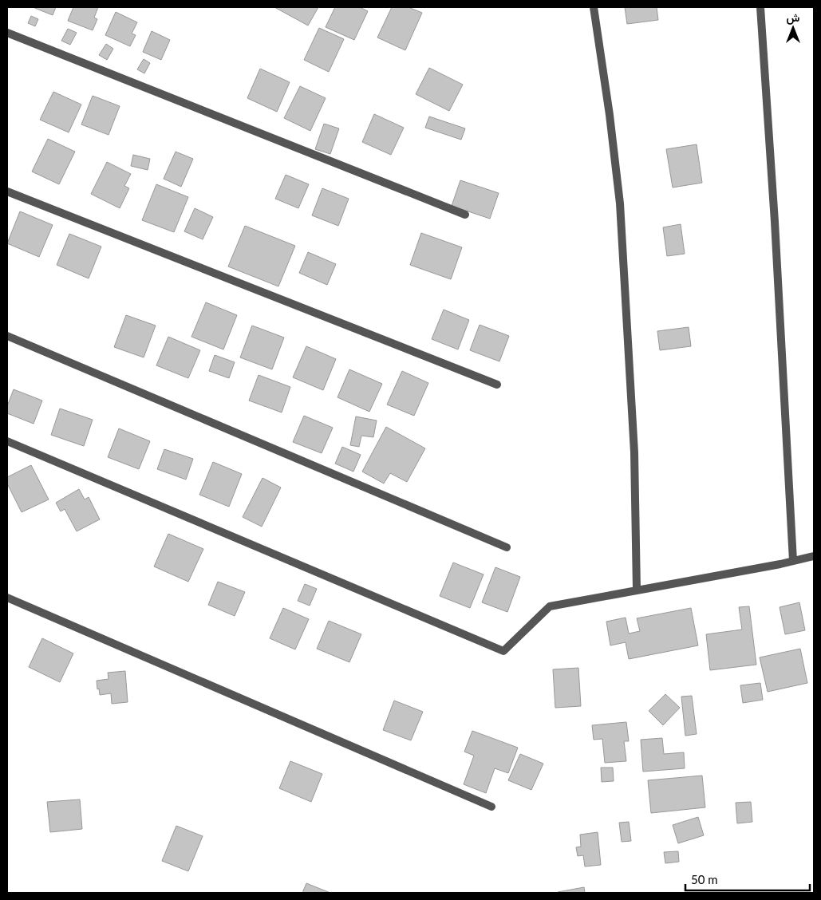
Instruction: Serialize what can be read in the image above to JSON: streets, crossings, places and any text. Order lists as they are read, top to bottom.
{
  "scale_bar": "50 m",
  "north": "top"
}
